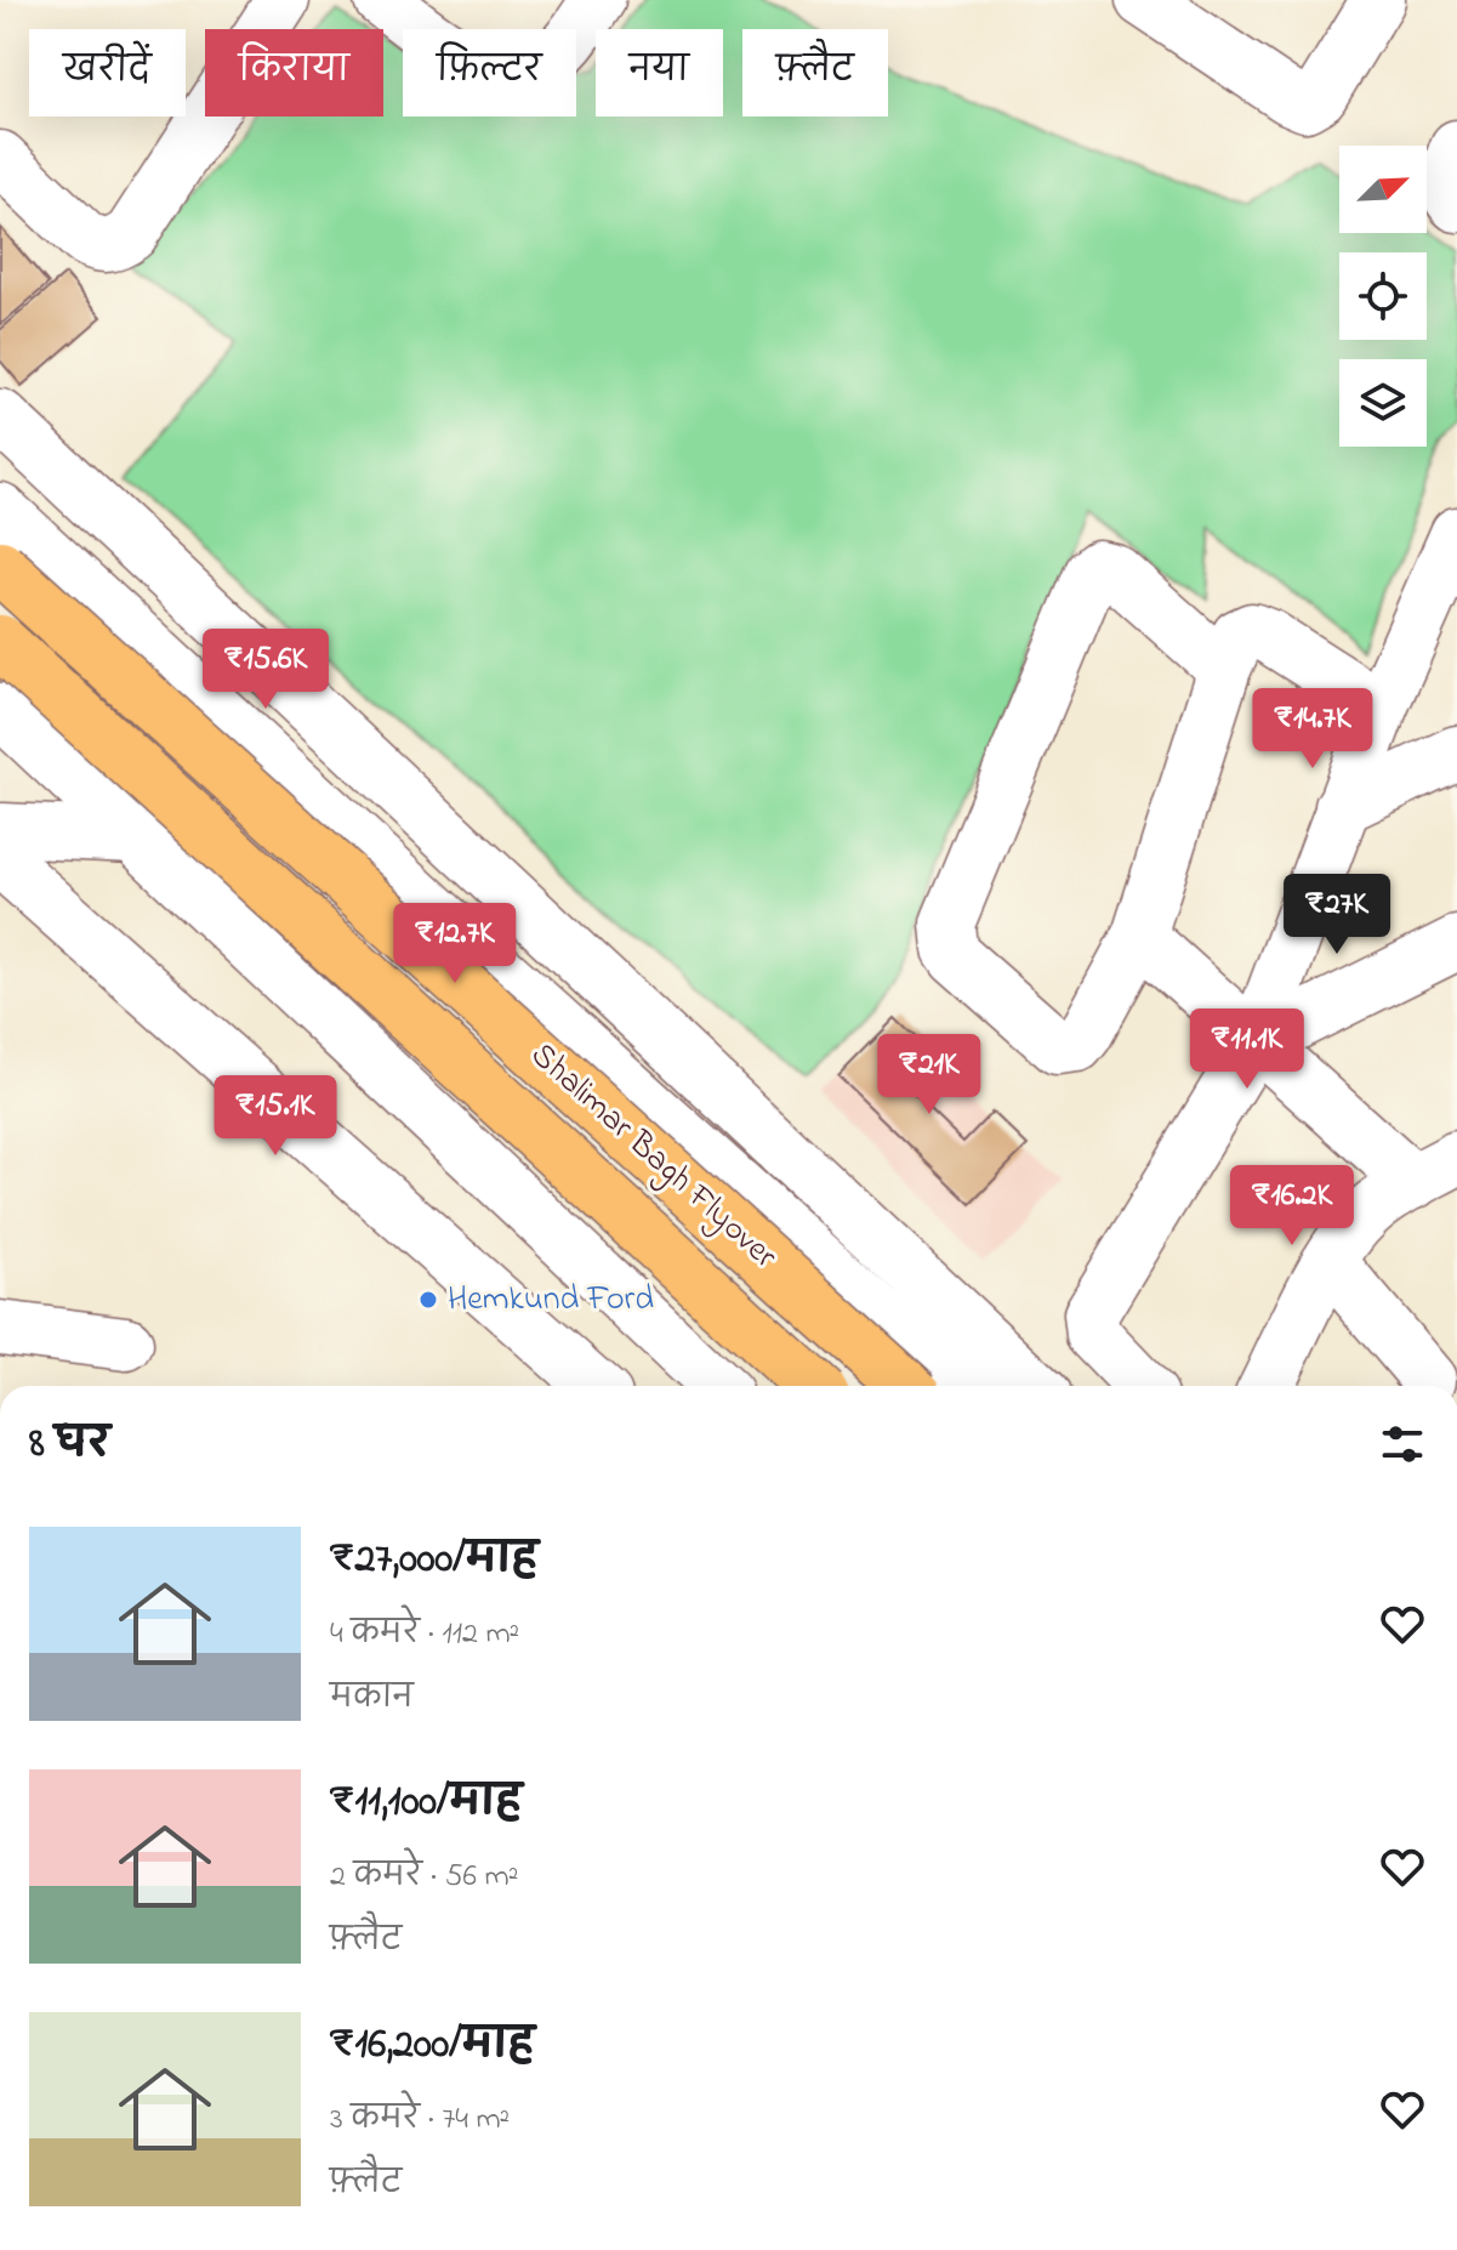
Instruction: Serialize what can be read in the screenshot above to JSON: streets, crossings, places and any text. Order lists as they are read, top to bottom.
{
  "streets": {
    "main road": ["Shalimar Bagh Flyover"]
  },
  "places": ["Hemkund Ford"],
  "north": "top right",
  "page": {
    "chip": [
      "खरीदें",
      "किराया",
      "फ़िल्टर",
      "नया",
      "फ़्लैट"
    ],
    "price": [
      "₹15.6K",
      "₹14.7K",
      "₹27K",
      "₹12.7K",
      "₹11.1K",
      "₹21K",
      "₹15.1K",
      "₹16.2K"
    ],
    "heading": "8 घर",
    "list": [
      {
        "name": "₹27,000/माह",
        "note": "4 कमरे · 112 m² · मकान"
      },
      {
        "name": "₹11,100/माह",
        "note": "2 कमरे · 56 m² · फ़्लैट"
      },
      {
        "name": "₹16,200/माह",
        "note": "3 कमरे · 74 m² · फ़्लैट"
      }
    ]
  }
}
